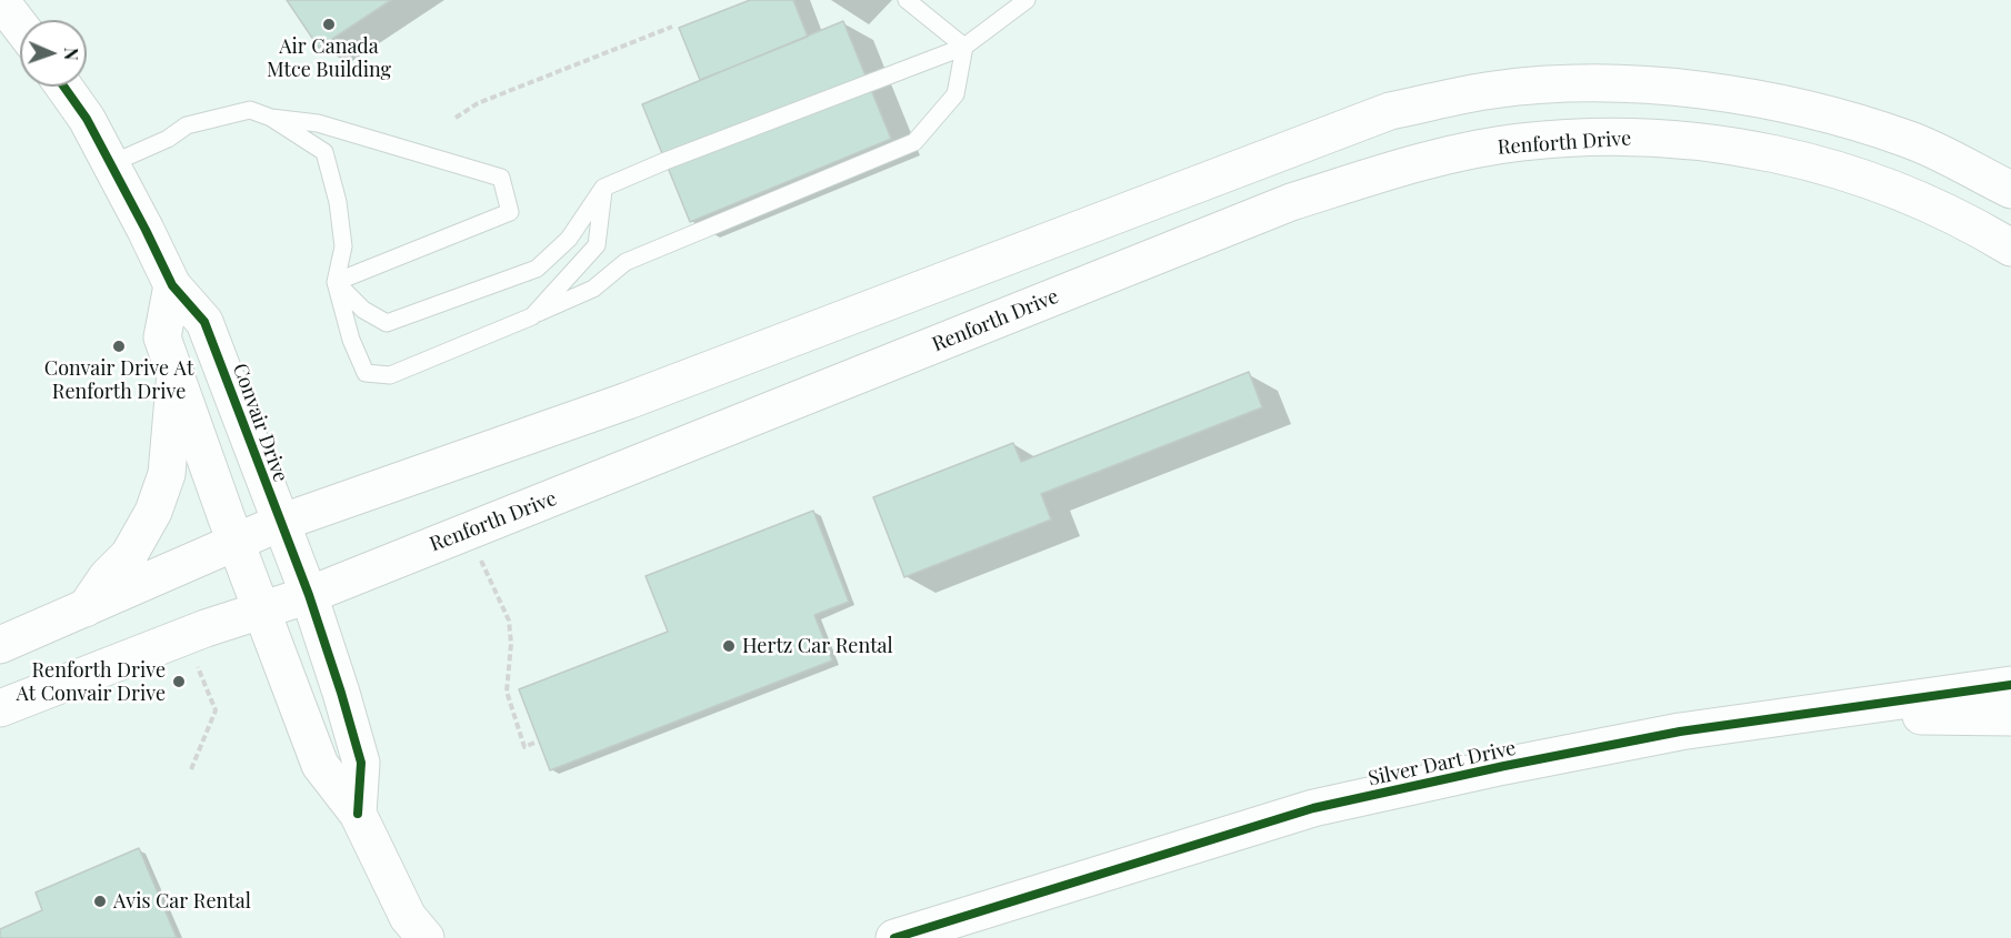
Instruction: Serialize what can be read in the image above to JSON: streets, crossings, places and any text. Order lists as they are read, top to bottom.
{
  "streets": {
    "main road": ["Renforth Drive", "Convair Drive", "Silver Dart Drive"]
  },
  "crossings": [
    ["Renforth Drive", "Convair Drive"]
  ],
  "places": [
    "Air Canada Mtce Building",
    "Convair Drive At Renforth Drive",
    "Hertz Car Rental",
    "Renforth Drive At Convair Drive",
    "Avis Car Rental"
  ],
  "north": "right"
}
